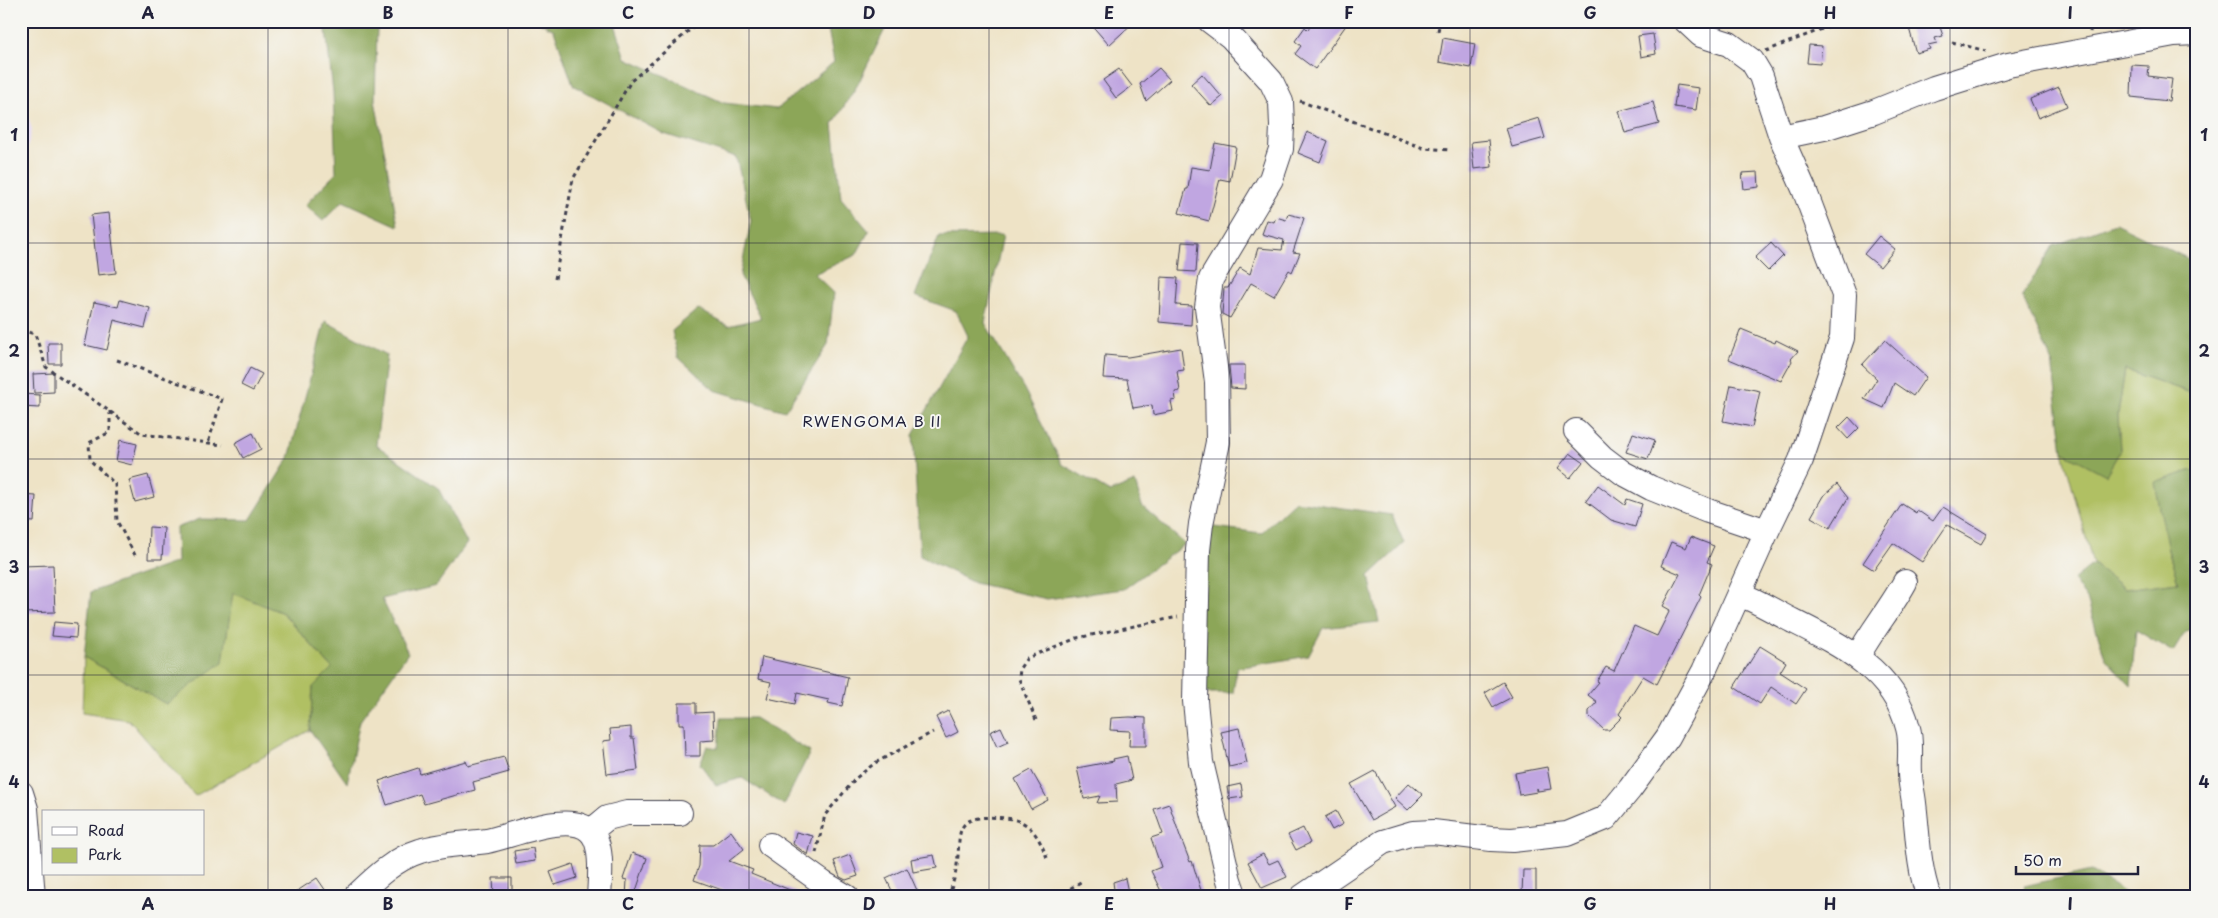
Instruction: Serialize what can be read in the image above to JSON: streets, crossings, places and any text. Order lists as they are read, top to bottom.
{
  "districts": ["RWENGOMA B II"],
  "legend": ["Road", "Park"],
  "scale_bar": "50 m",
  "grid": {
    "columns": [
      "A",
      "B",
      "C",
      "D",
      "E",
      "F",
      "G",
      "H",
      "I"
    ],
    "rows": [
      "1",
      "2",
      "3",
      "4"
    ]
  }
}
